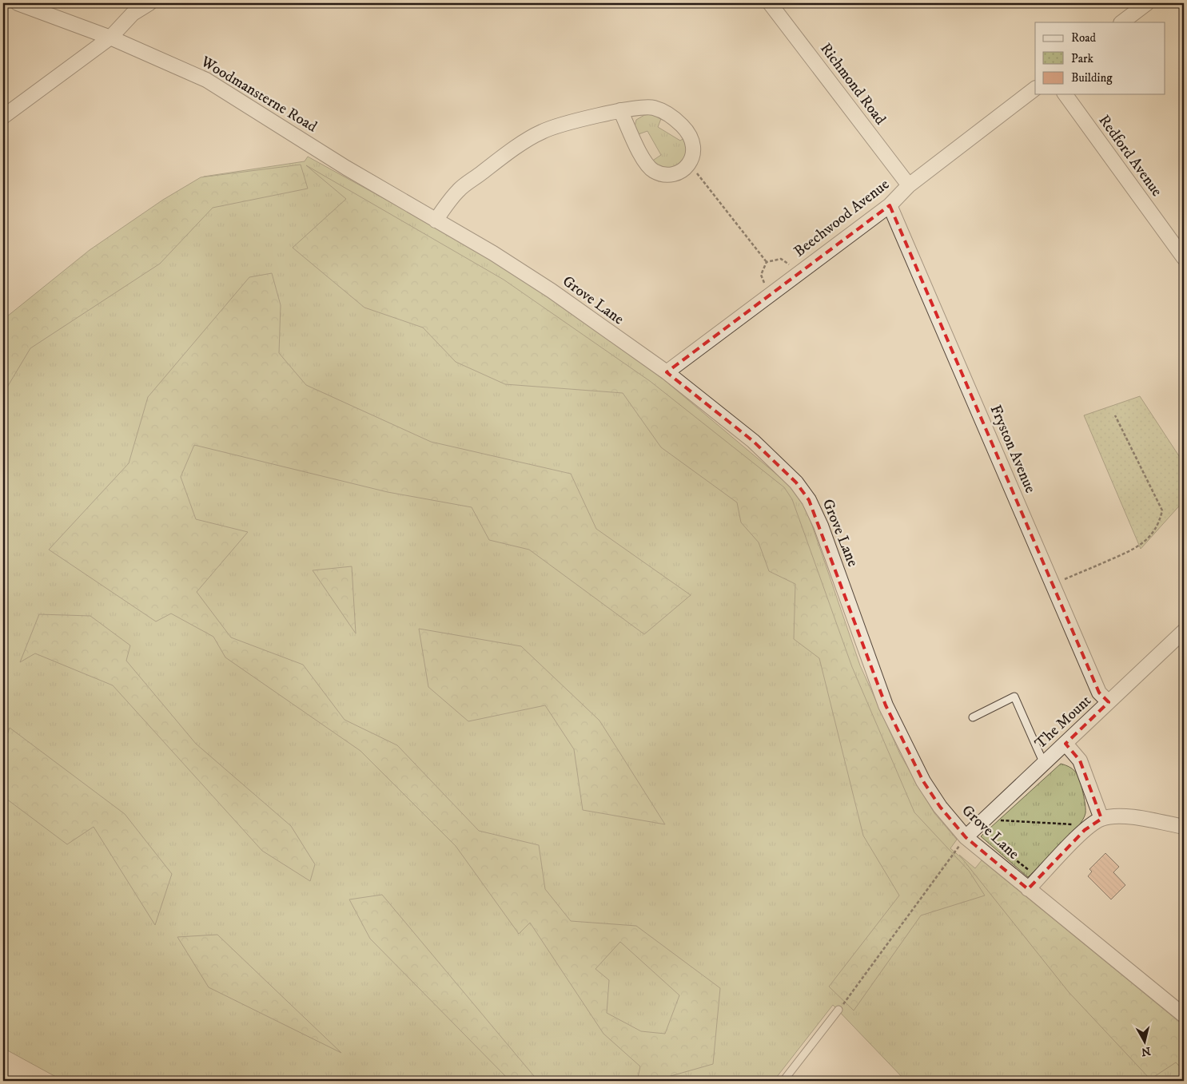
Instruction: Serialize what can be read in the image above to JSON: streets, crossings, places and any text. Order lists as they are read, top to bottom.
{
  "streets": {
    "street": [
      "Richmond Road",
      "Woodmansterne Road",
      "Redford Avenue",
      "Beechwood Avenue",
      "Grove Lane",
      "Fryston Avenue",
      "The Mount"
    ]
  },
  "crossings": [
    ["Richmond Road", "Beechwood Avenue"],
    ["Woodmansterne Road", "Grove Lane"],
    ["Beechwood Avenue", "Grove Lane"],
    ["Beechwood Avenue", "Fryston Avenue"],
    ["Grove Lane", "The Mount"],
    ["Fryston Avenue", "The Mount"]
  ],
  "legend": ["Road", "Park", "Building"],
  "north": "bottom"
}
